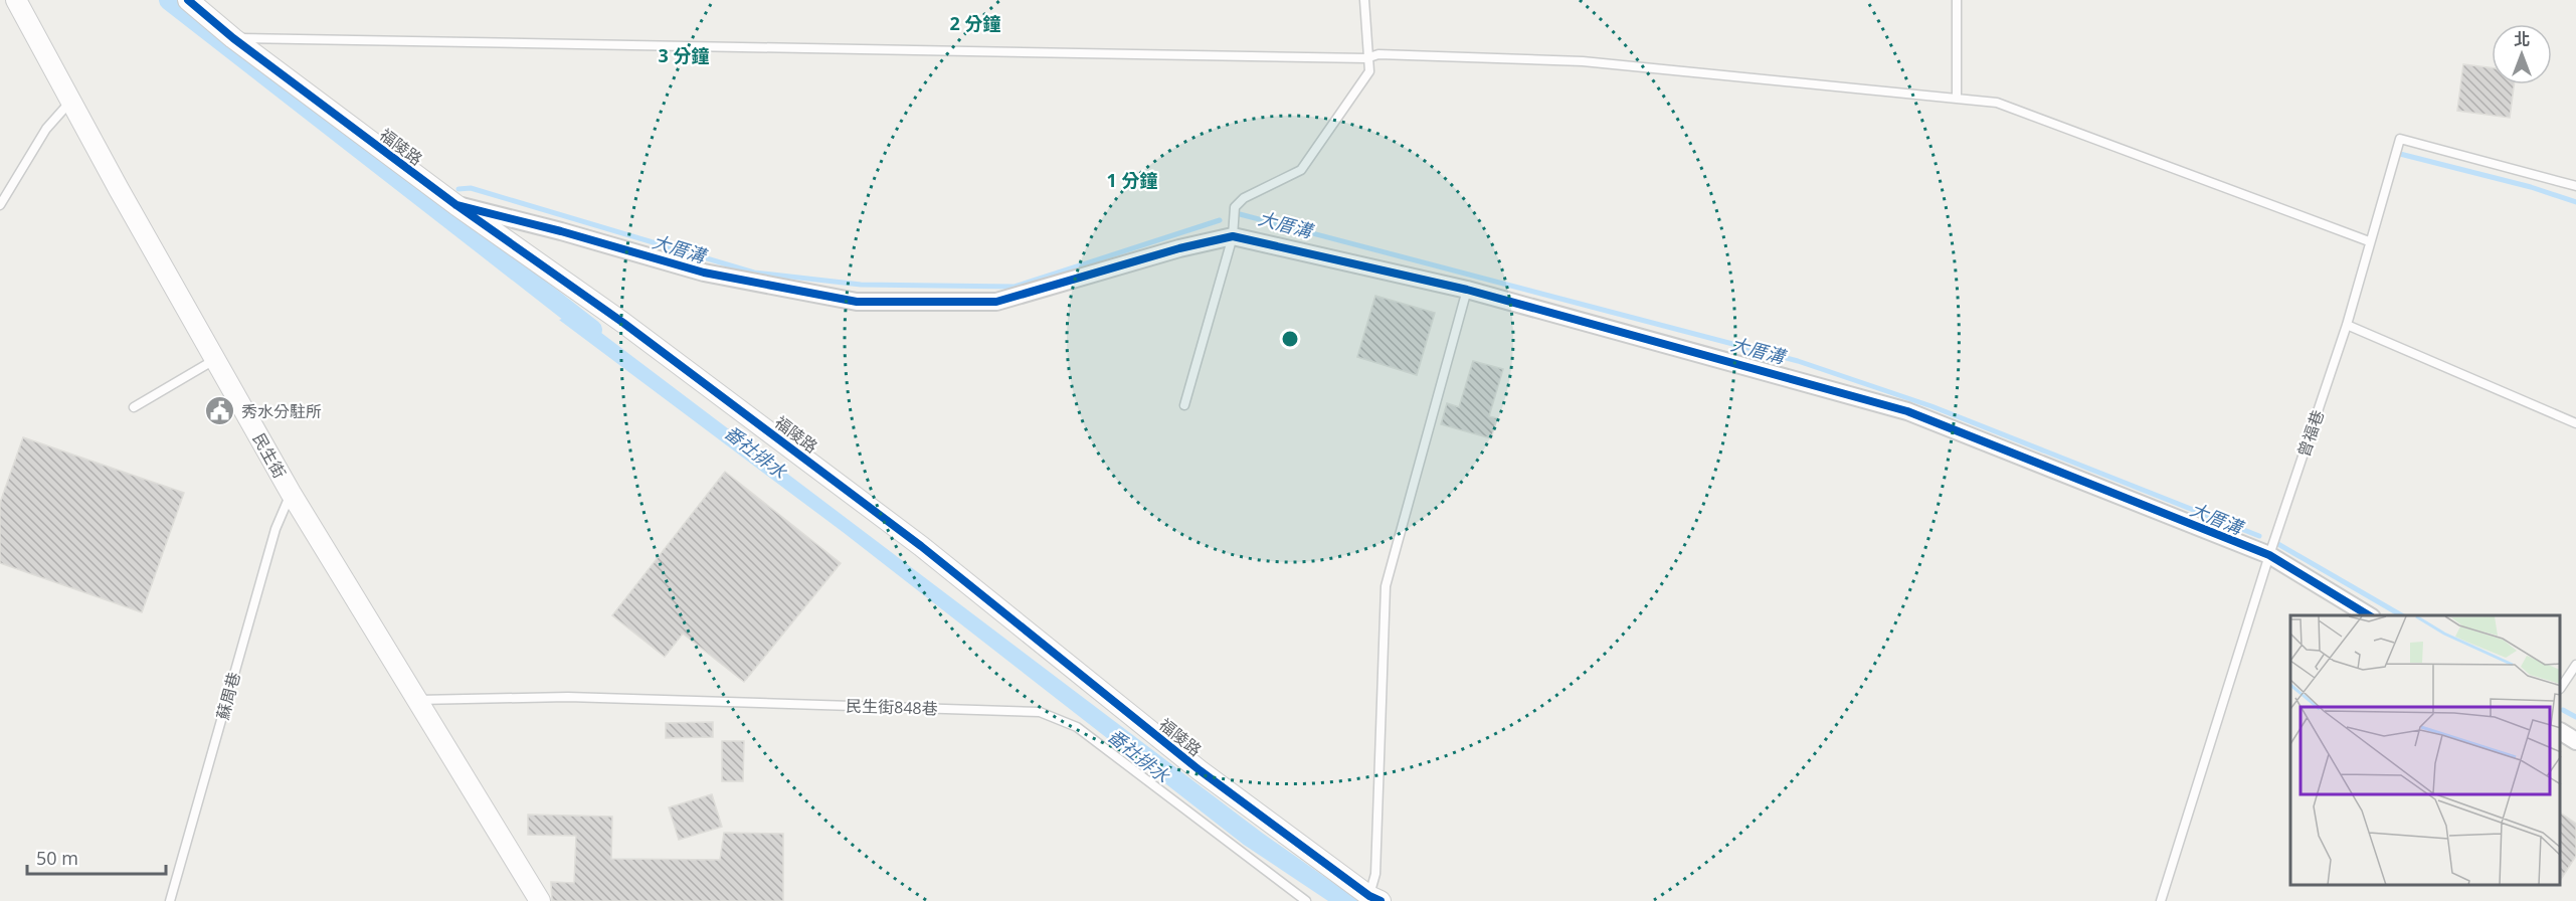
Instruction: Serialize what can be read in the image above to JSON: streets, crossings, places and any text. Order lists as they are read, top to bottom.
{
  "streets": {
    "street": ["福陵路", "民生街"],
    "lane": ["曾福巷", "蘇周巷", "民生街848巷"]
  },
  "crossings": [
    ["民生街", "蘇周巷"],
    ["民生街", "民生街848巷"]
  ],
  "water": ["大厝溝", "番社排水"],
  "places": {
    "public building": ["秀水分駐所"]
  },
  "scale_bar": "50 m",
  "north": "top",
  "rings": ["2 分鐘", "3 分鐘", "1 分鐘"]
}
